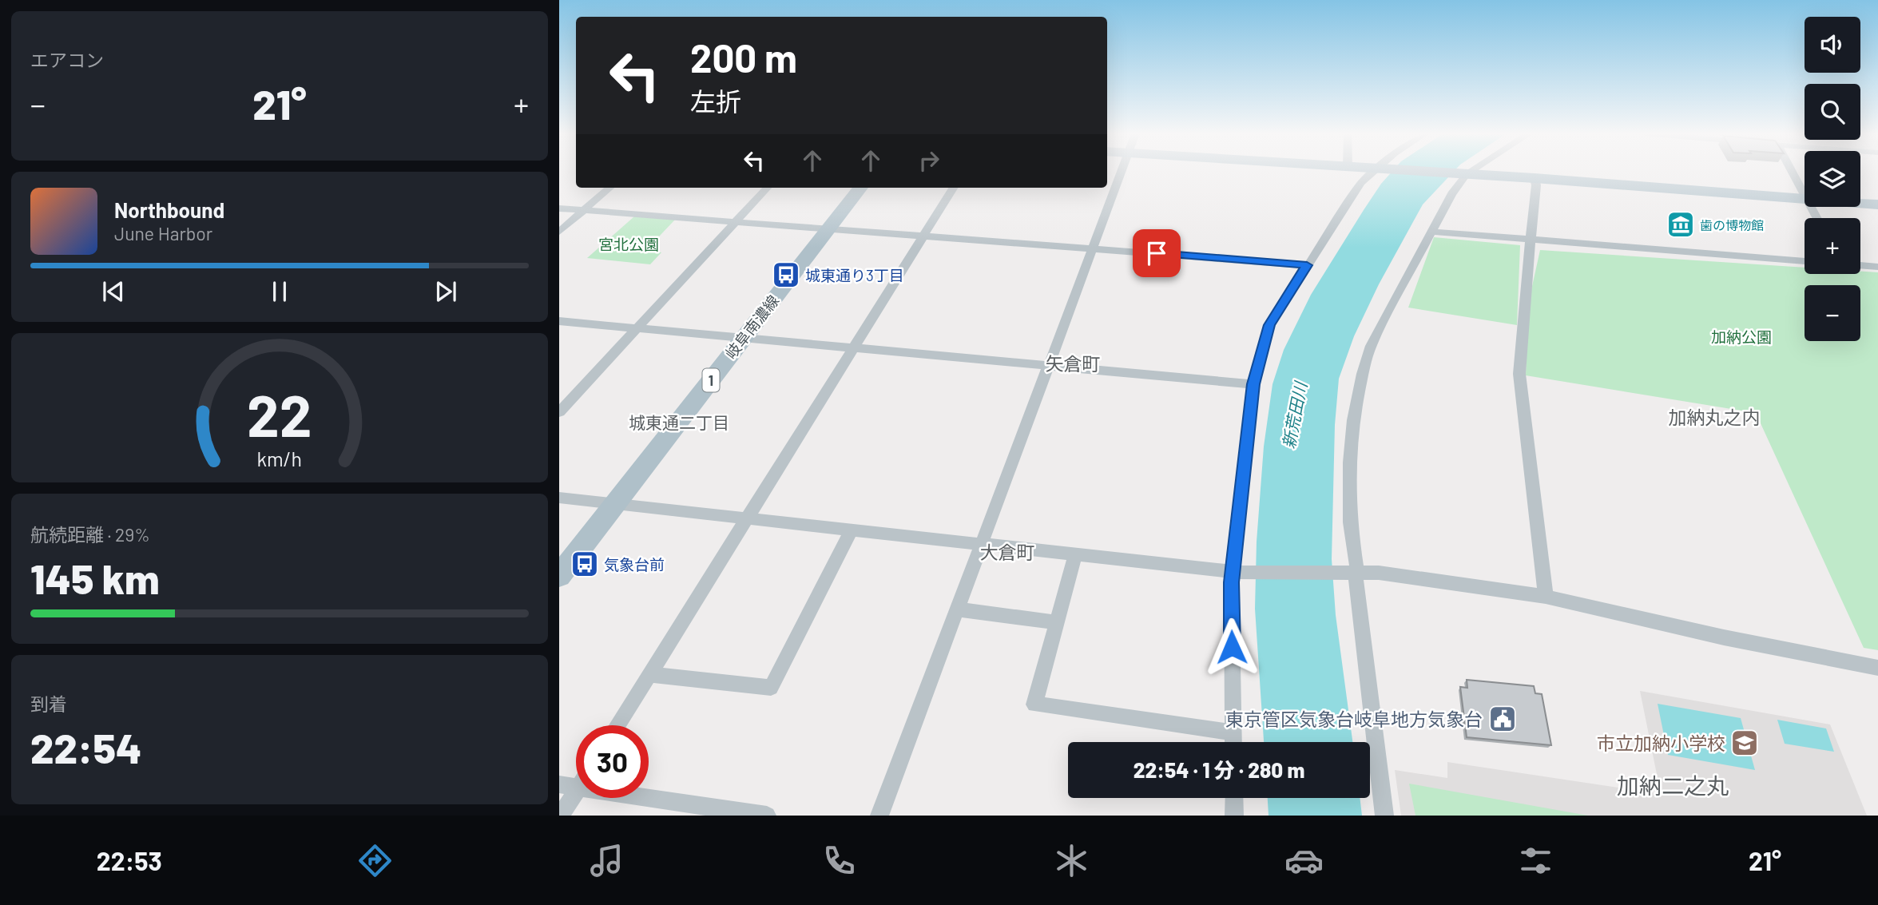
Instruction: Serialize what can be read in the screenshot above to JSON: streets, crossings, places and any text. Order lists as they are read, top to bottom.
{
  "streets": {
    "main road": ["岐阜南濃線", "1"]
  },
  "districts": [
    "矢倉町",
    "加納丸之内",
    "城東通二丁目",
    "大倉町",
    "加納二之丸"
  ],
  "water": ["新荒田川"],
  "parks": ["宮北公園", "加納公園"],
  "places": {
    "museum": ["歯の博物館"],
    "bus stop": ["城東通り3丁目", "気象台前"],
    "public building": ["東京管区気象台岐阜地方気象台"],
    "school or university": ["市立加納小学校"]
  },
  "page": {
    "tile": [
      "エアコン",
      ["航続距離 · 29%", "145 km"],
      ["到着", "22:54"]
    ],
    "map_buttons": ["+", "−"],
    "turn": ["200 m", "左折"],
    "heat": ["−", "21°", "+"],
    "song": ["Northbound", "June Harbor"],
    "limit": "30",
    "trip": "22:54 · 1 分 · 280 m",
    "tabs": ["22:53", "21°"],
    "gauge": ["22", "km/h"]
  }
}
